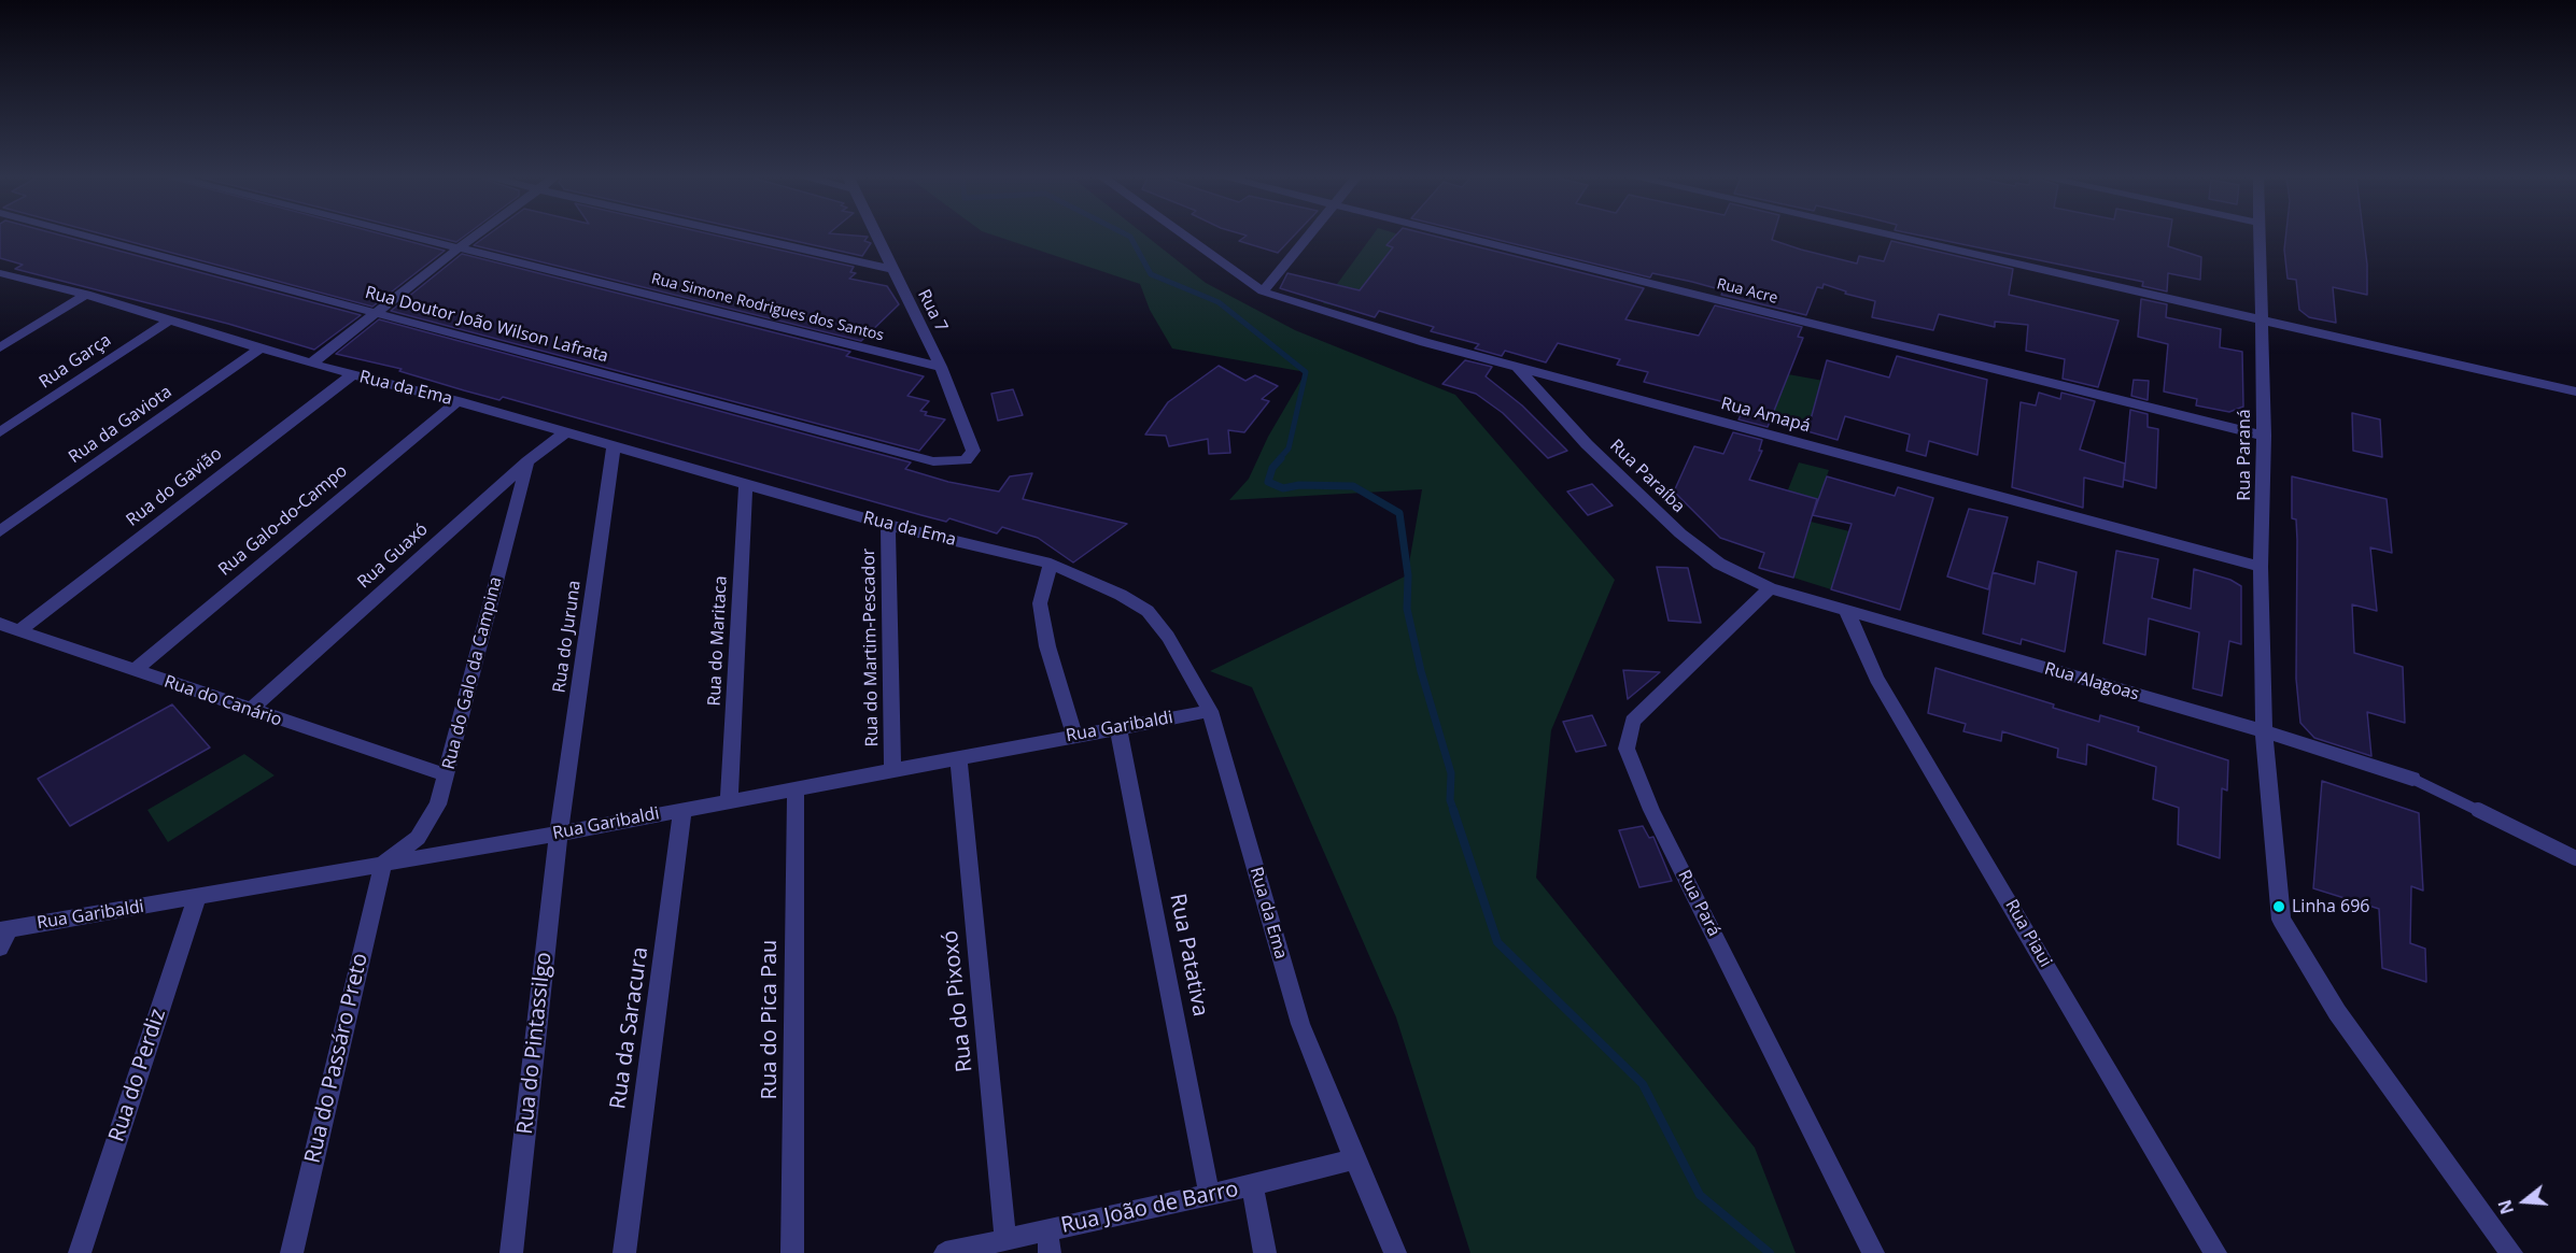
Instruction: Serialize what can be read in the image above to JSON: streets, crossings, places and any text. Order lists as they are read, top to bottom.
{
  "streets": {
    "street": [
      "Rua Acre",
      "Rua Simone Rodrigues dos Santos",
      "Rua 7",
      "Rua Doutor João Wilson Lafrata",
      "Rua Garça",
      "Rua da Ema",
      "Rua Amapá",
      "Rua da Gaviota",
      "Rua Paraná",
      "Rua Paraíba",
      "Rua do Gavião",
      "Rua Galo-do-Campo",
      "Rua Guaxó",
      "Rua do Juruna",
      "Rua do Maritaca",
      "Rua do Martim-Pescador",
      "Rua do Galo da Campina",
      "Rua Alagoas",
      "Rua do Canário",
      "Rua Garibaldi",
      "Rua Pará",
      "Rua Piaui",
      "Rua Patativa",
      "Rua do Pixoxó",
      "Rua do Pica Pau",
      "Rua da Saracura",
      "Rua do Pintassilgo",
      "Rua do Passáro Preto",
      "Rua do Perdiz",
      "Rua João de Barro"
    ]
  },
  "crossings": [
    ["Rua Acre", "Rua Paraná"],
    ["Rua Simone Rodrigues dos Santos", "Rua 7"],
    ["Rua 7", "Rua Doutor João Wilson Lafrata"],
    ["Rua Garça", "Rua da Ema"],
    ["Rua da Ema", "Rua da Gaviota"],
    ["Rua da Ema", "Rua do Gavião"],
    ["Rua da Ema", "Rua Galo-do-Campo"],
    ["Rua da Ema", "Rua Guaxó"],
    ["Rua da Ema", "Rua do Juruna"],
    ["Rua da Ema", "Rua do Maritaca"],
    ["Rua da Ema", "Rua do Martim-Pescador"],
    ["Rua da Ema", "Rua Garibaldi"],
    ["Rua da Ema", "Rua João de Barro"],
    ["Rua Amapá", "Rua Paraná"],
    ["Rua Amapá", "Rua Paraíba"],
    ["Rua Paraná", "Rua Alagoas"],
    ["Rua Paraíba", "Rua Alagoas"],
    ["Rua Paraíba", "Rua Pará"],
    ["Rua do Gavião", "Rua do Canário"],
    ["Rua Galo-do-Campo", "Rua do Canário"],
    ["Rua Guaxó", "Rua do Galo da Campina"],
    ["Rua Guaxó", "Rua do Canário"],
    ["Rua do Juruna", "Rua Garibaldi"],
    ["Rua do Juruna", "Rua do Pintassilgo"],
    ["Rua do Maritaca", "Rua Garibaldi"],
    ["Rua do Martim-Pescador", "Rua Garibaldi"],
    ["Rua do Galo da Campina", "Rua do Canário"],
    ["Rua do Galo da Campina", "Rua Garibaldi"],
    ["Rua do Galo da Campina", "Rua do Passáro Preto"],
    ["Rua Alagoas", "Rua Pará"],
    ["Rua Alagoas", "Rua Piaui"],
    ["Rua Garibaldi", "Rua Patativa"],
    ["Rua Garibaldi", "Rua do Pixoxó"],
    ["Rua Garibaldi", "Rua do Pica Pau"],
    ["Rua Garibaldi", "Rua da Saracura"],
    ["Rua Garibaldi", "Rua do Pintassilgo"],
    ["Rua Garibaldi", "Rua do Passáro Preto"],
    ["Rua Garibaldi", "Rua do Perdiz"],
    ["Rua Patativa", "Rua João de Barro"],
    ["Rua do Pixoxó", "Rua João de Barro"]
  ],
  "places": ["Linha 696"],
  "north": "left"
}
